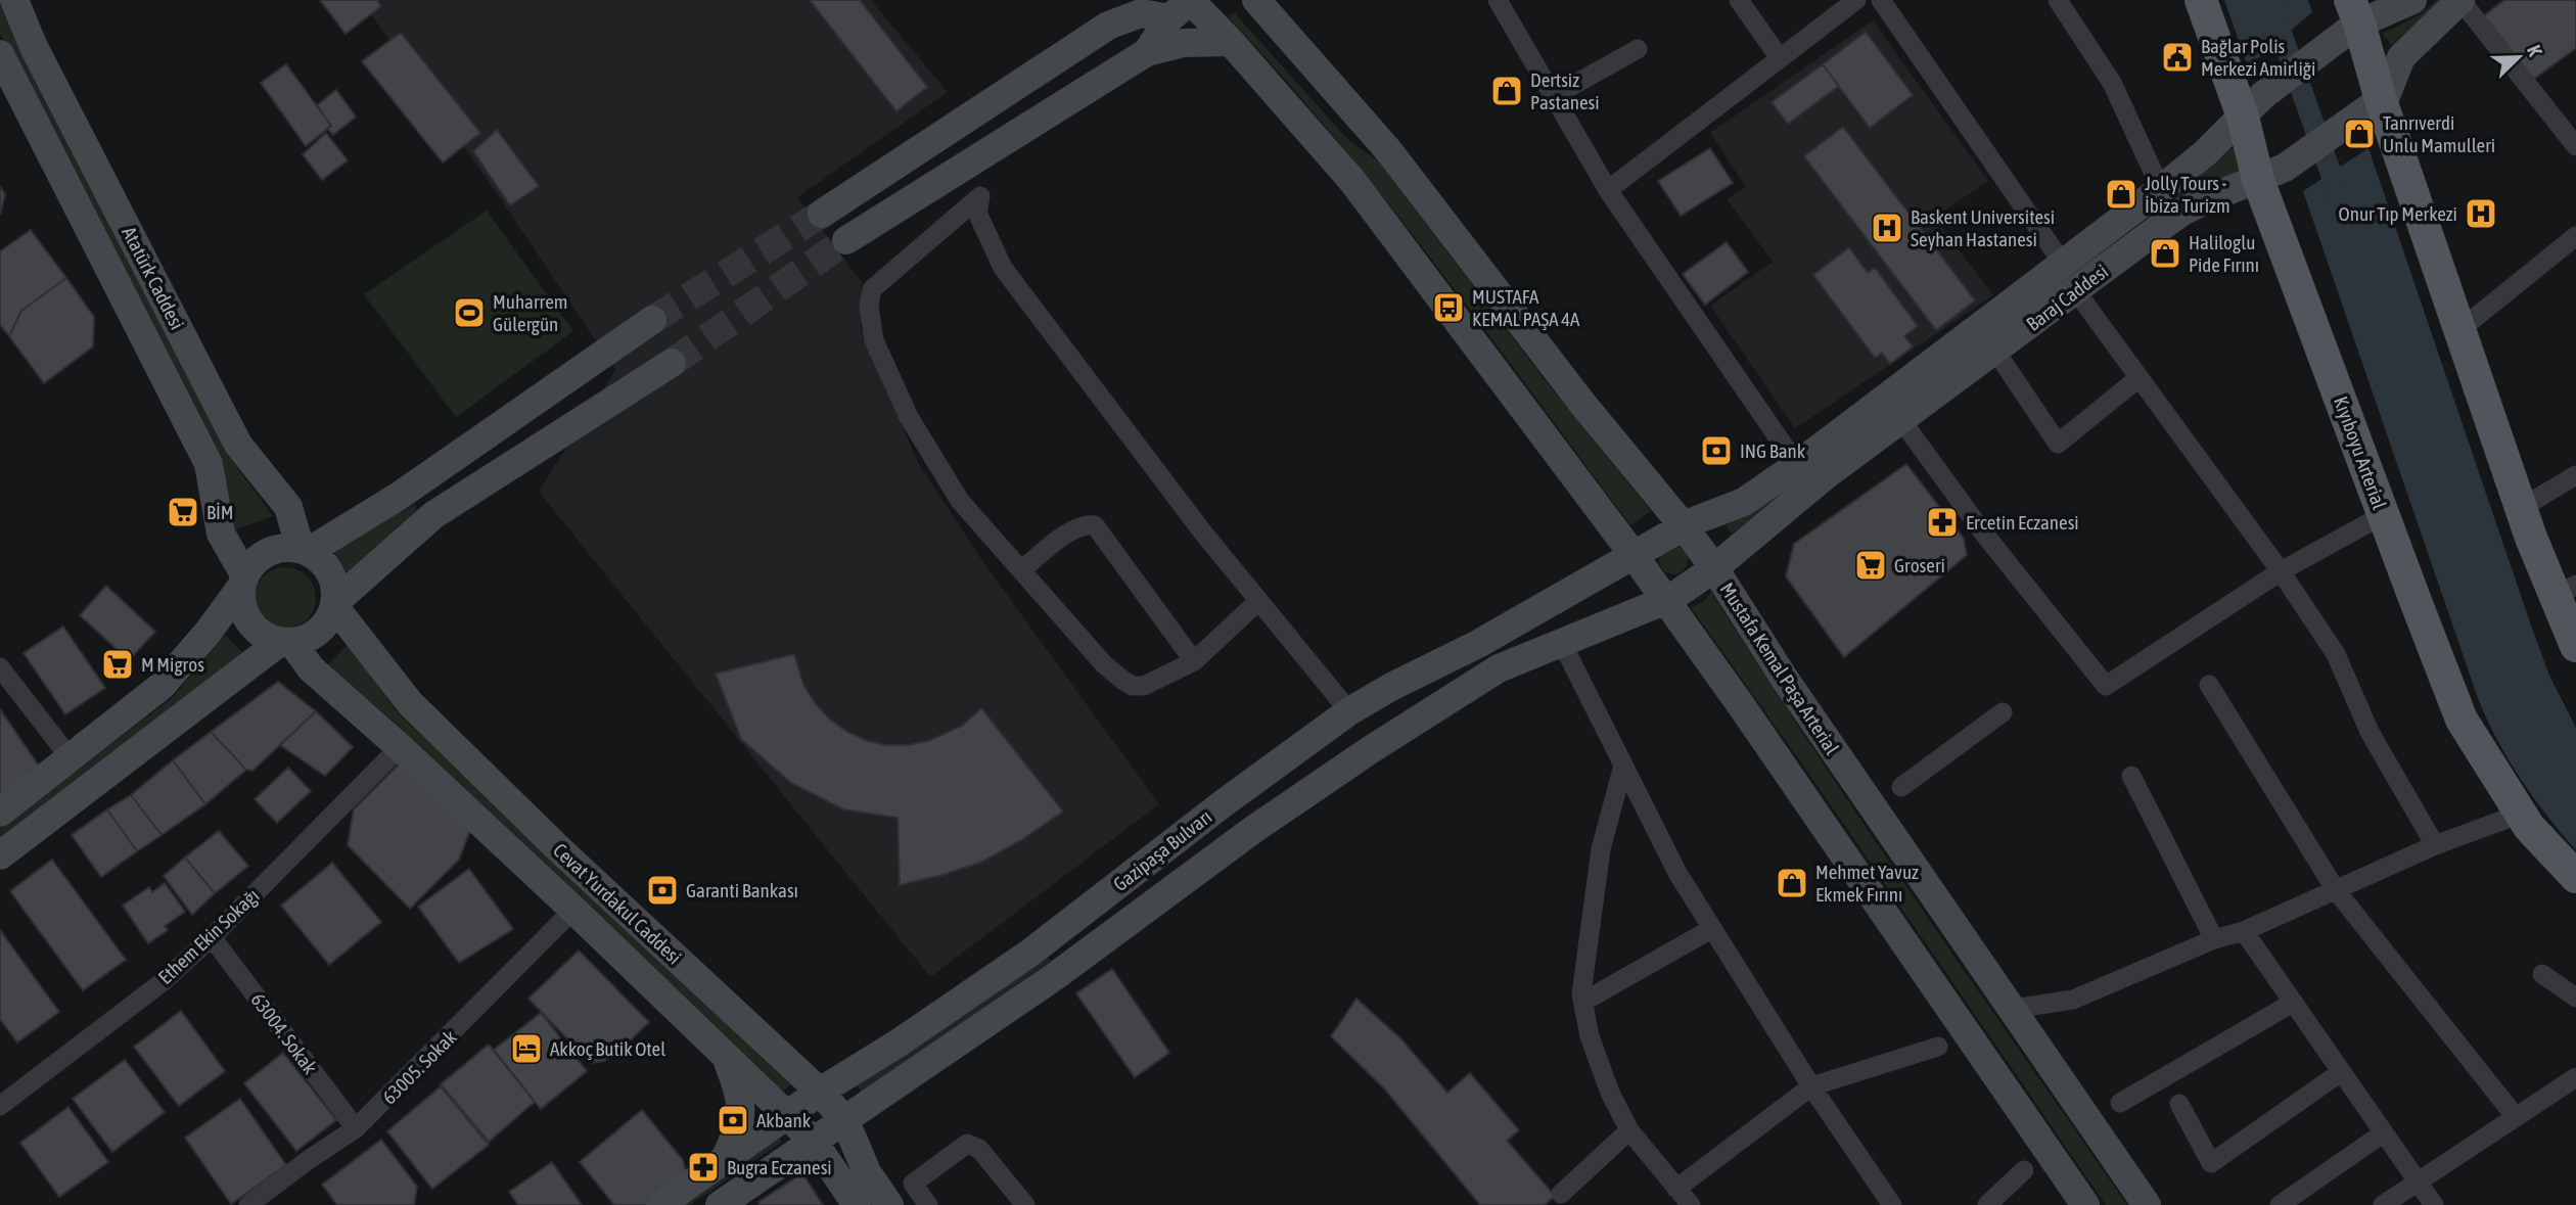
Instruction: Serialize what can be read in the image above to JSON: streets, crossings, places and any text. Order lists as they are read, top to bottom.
{
  "streets": {
    "main road": [
      "Atatürk Caddesi",
      "Baraj Caddesi",
      "Kıyıboyu Arterial",
      "Mustafa Kemal Paşa Arterial",
      "Gazipaşa Bulvarı",
      "Cevat Yurdakul Caddesi"
    ],
    "street": ["Ethem Ekin Sokağı", "63004. Sokak", "63005. Sokak"]
  },
  "crossings": [
    ["Atatürk Caddesi", "Cevat Yurdakul Caddesi"],
    ["Baraj Caddesi", "Kıyıboyu Arterial"],
    ["Baraj Caddesi", "Mustafa Kemal Paşa Arterial"],
    ["Baraj Caddesi", "Gazipaşa Bulvarı"],
    ["Mustafa Kemal Paşa Arterial", "Gazipaşa Bulvarı"],
    ["Gazipaşa Bulvarı", "Cevat Yurdakul Caddesi"],
    ["Cevat Yurdakul Caddesi", "Ethem Ekin Sokağı"],
    ["Cevat Yurdakul Caddesi", "63005. Sokak"],
    ["Ethem Ekin Sokağı", "63004. Sokak"],
    ["63004. Sokak", "63005. Sokak"]
  ],
  "places": {
    "public building": ["Bağlar Polis Merkezi Amirliği"],
    "shop": [
      "Dertsiz Pastanesi",
      "Tanrıverdi Unlu Mamulleri",
      "Jolly Tours - İbiza Turizm",
      "Haliloglu Pide Fırını",
      "Mehmet Yavuz Ekmek Fırını"
    ],
    "hospital": ["Onur Tıp Merkezi", "Baskent Universitesi Seyhan Hastanesi"],
    "bus stop": ["MUSTAFA KEMAL PAŞA 4A"],
    "sports": ["Muharrem Gülergün"],
    "bank": ["ING Bank", "Garanti Bankası", "Akbank"],
    "supermarket": ["BİM", "Groseri", "M Migros"],
    "pharmacy": ["Ercetin Eczanesi", "Bugra Eczanesi"],
    "hotel": ["Akkoç Butik Otel"]
  },
  "north": "top right"
}
